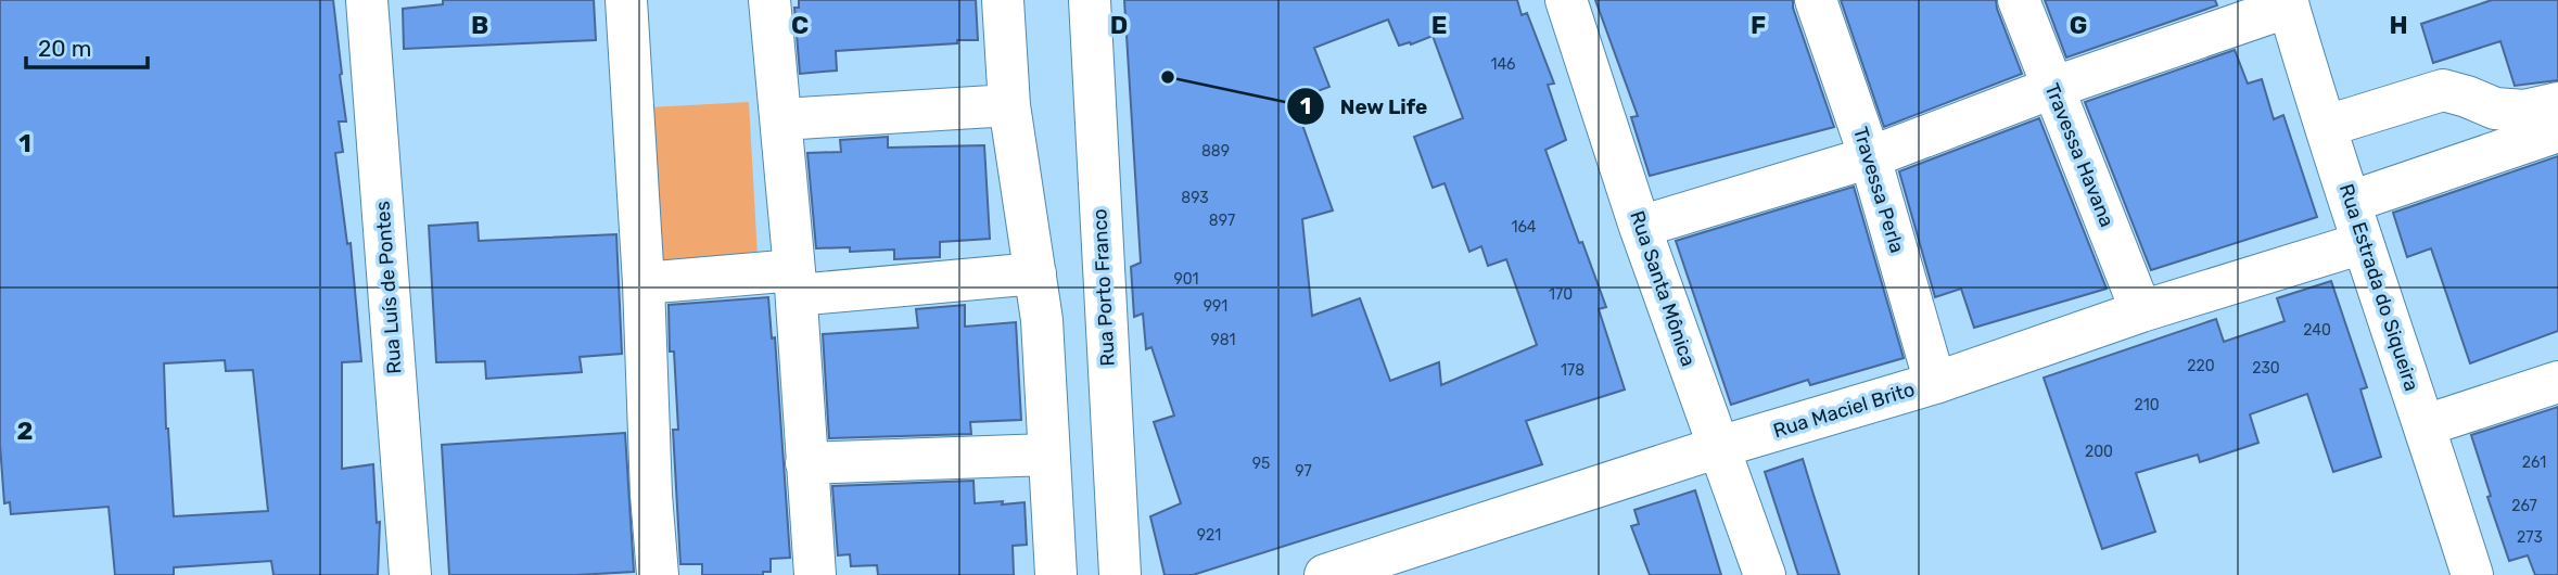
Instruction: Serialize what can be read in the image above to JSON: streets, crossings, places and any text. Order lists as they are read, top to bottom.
{
  "streets": {
    "street": [
      "Travessa Havana",
      "Travessa Perla",
      "Rua Luís de Pontes",
      "Rua Porto Franco",
      "Rua Estrada do Siqueira",
      "Rua Santa Mônica",
      "Rua Maciel Brito"
    ]
  },
  "crossings": [
    ["Travessa Havana", "Rua Maciel Brito"],
    ["Travessa Perla", "Rua Maciel Brito"],
    ["Rua Estrada do Siqueira", "Rua Maciel Brito"],
    ["Rua Santa Mônica", "Rua Maciel Brito"]
  ],
  "places": ["New Life"],
  "house_numbers": [
    "146",
    "889",
    "893",
    "897",
    "164",
    "901",
    "170",
    "991",
    "240",
    "981",
    "220",
    "230",
    "178",
    "210",
    "200",
    "261",
    "95",
    "97",
    "267",
    "921",
    "273"
  ],
  "scale_bar": "20 m",
  "grid": {
    "columns": [
      "B",
      "C",
      "D",
      "E",
      "F",
      "G",
      "H"
    ],
    "rows": ["1", "2"]
  }
}
